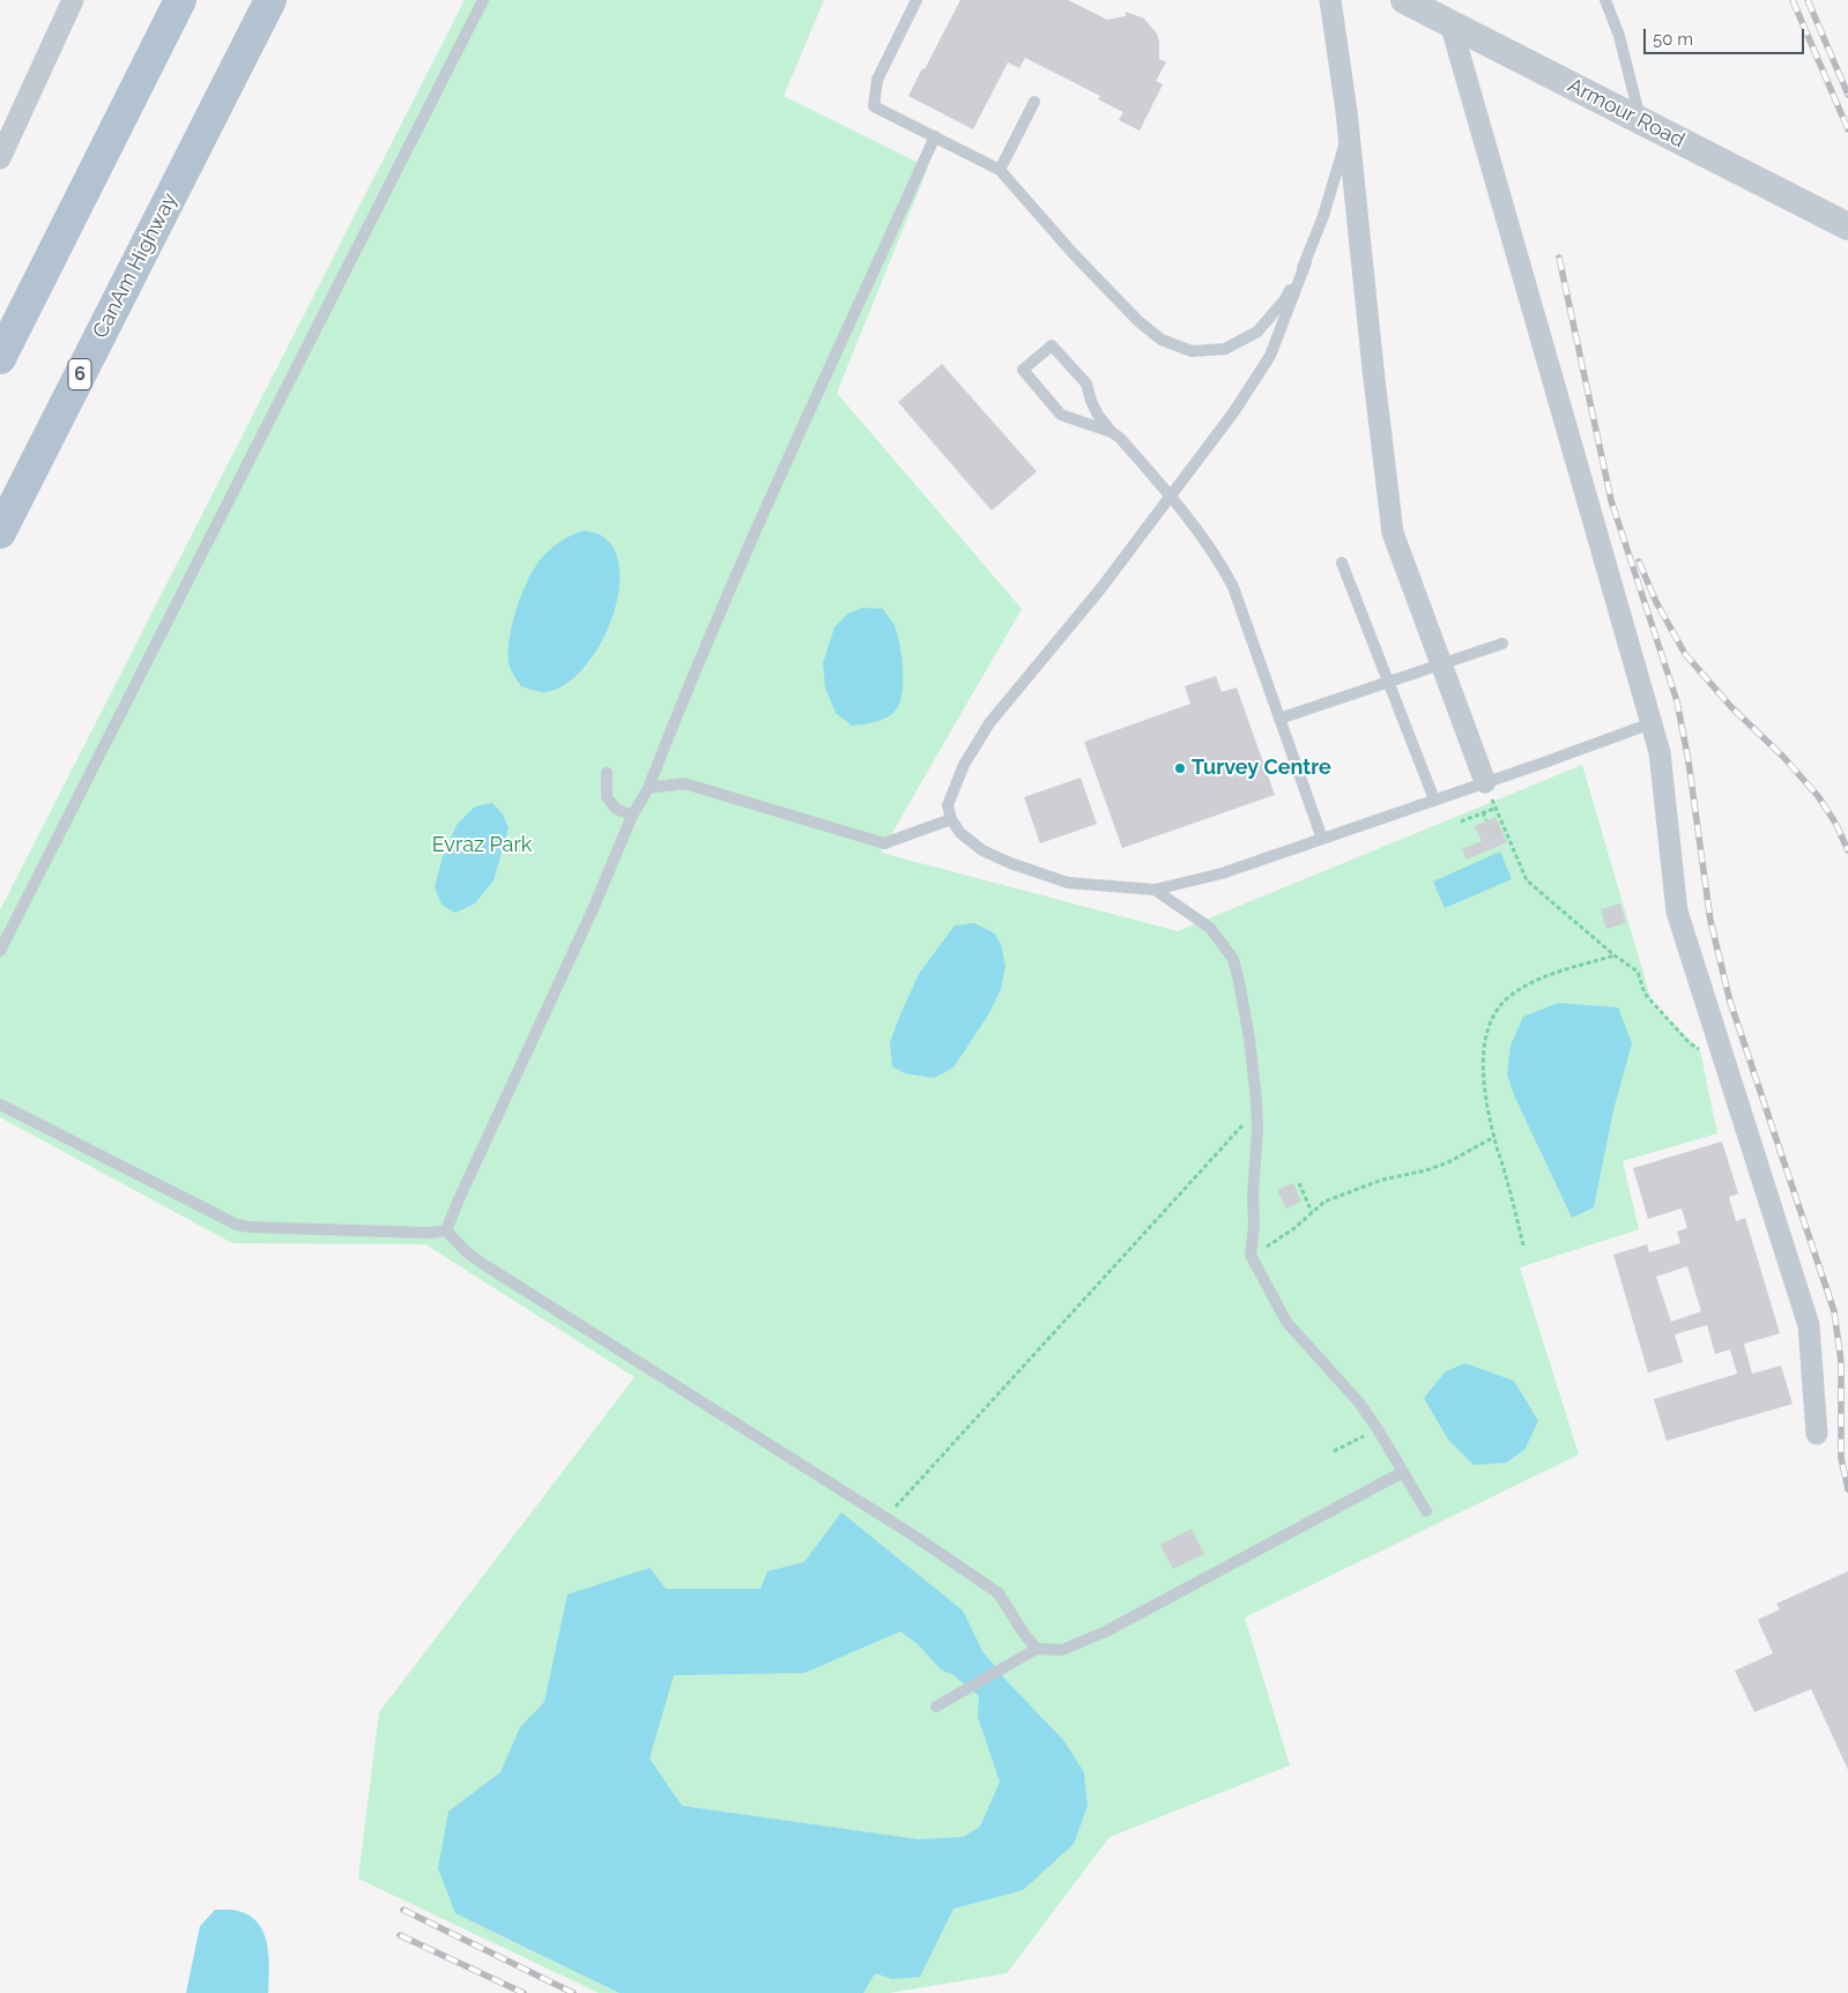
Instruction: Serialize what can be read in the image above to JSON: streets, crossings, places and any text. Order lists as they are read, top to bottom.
{
  "streets": {
    "main road": ["CanAm Highway", "6"],
    "street": ["Armour Road"]
  },
  "parks": ["Evraz Park"],
  "places": ["Turvey Centre"],
  "scale_bar": "50 m"
}
